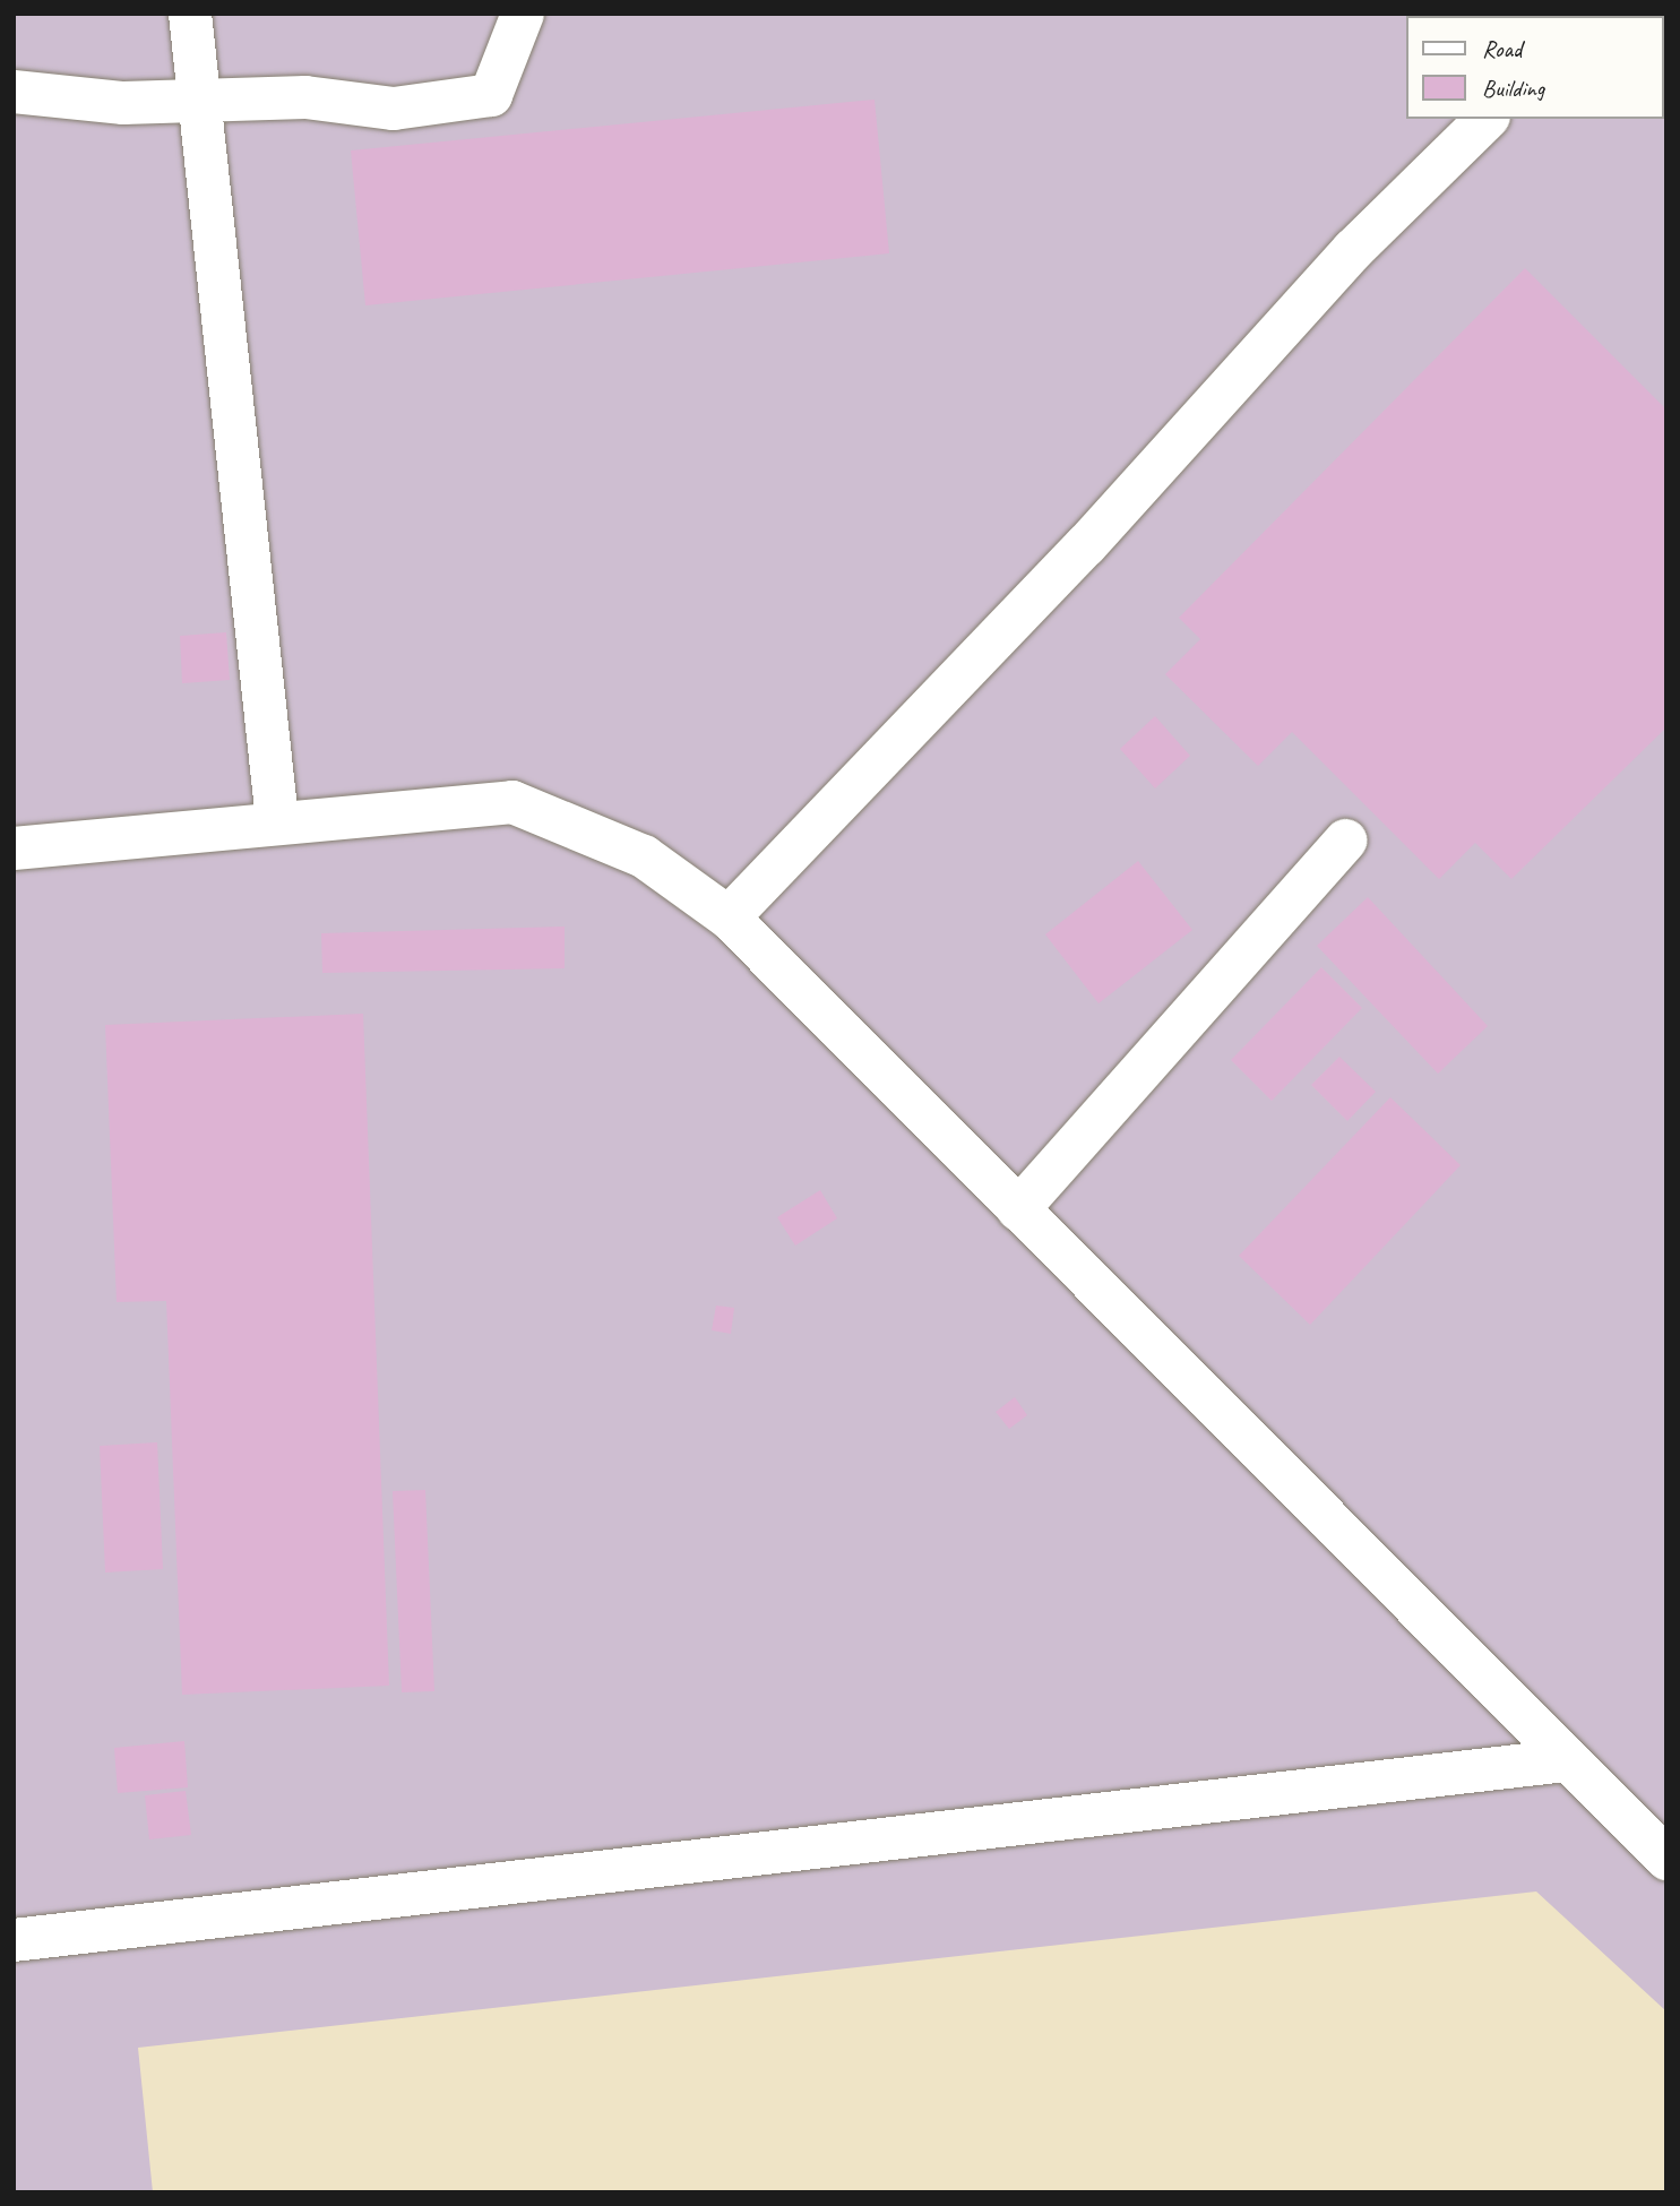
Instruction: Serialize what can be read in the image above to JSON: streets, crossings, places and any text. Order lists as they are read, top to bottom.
{
  "legend": ["Road", "Building"]
}
